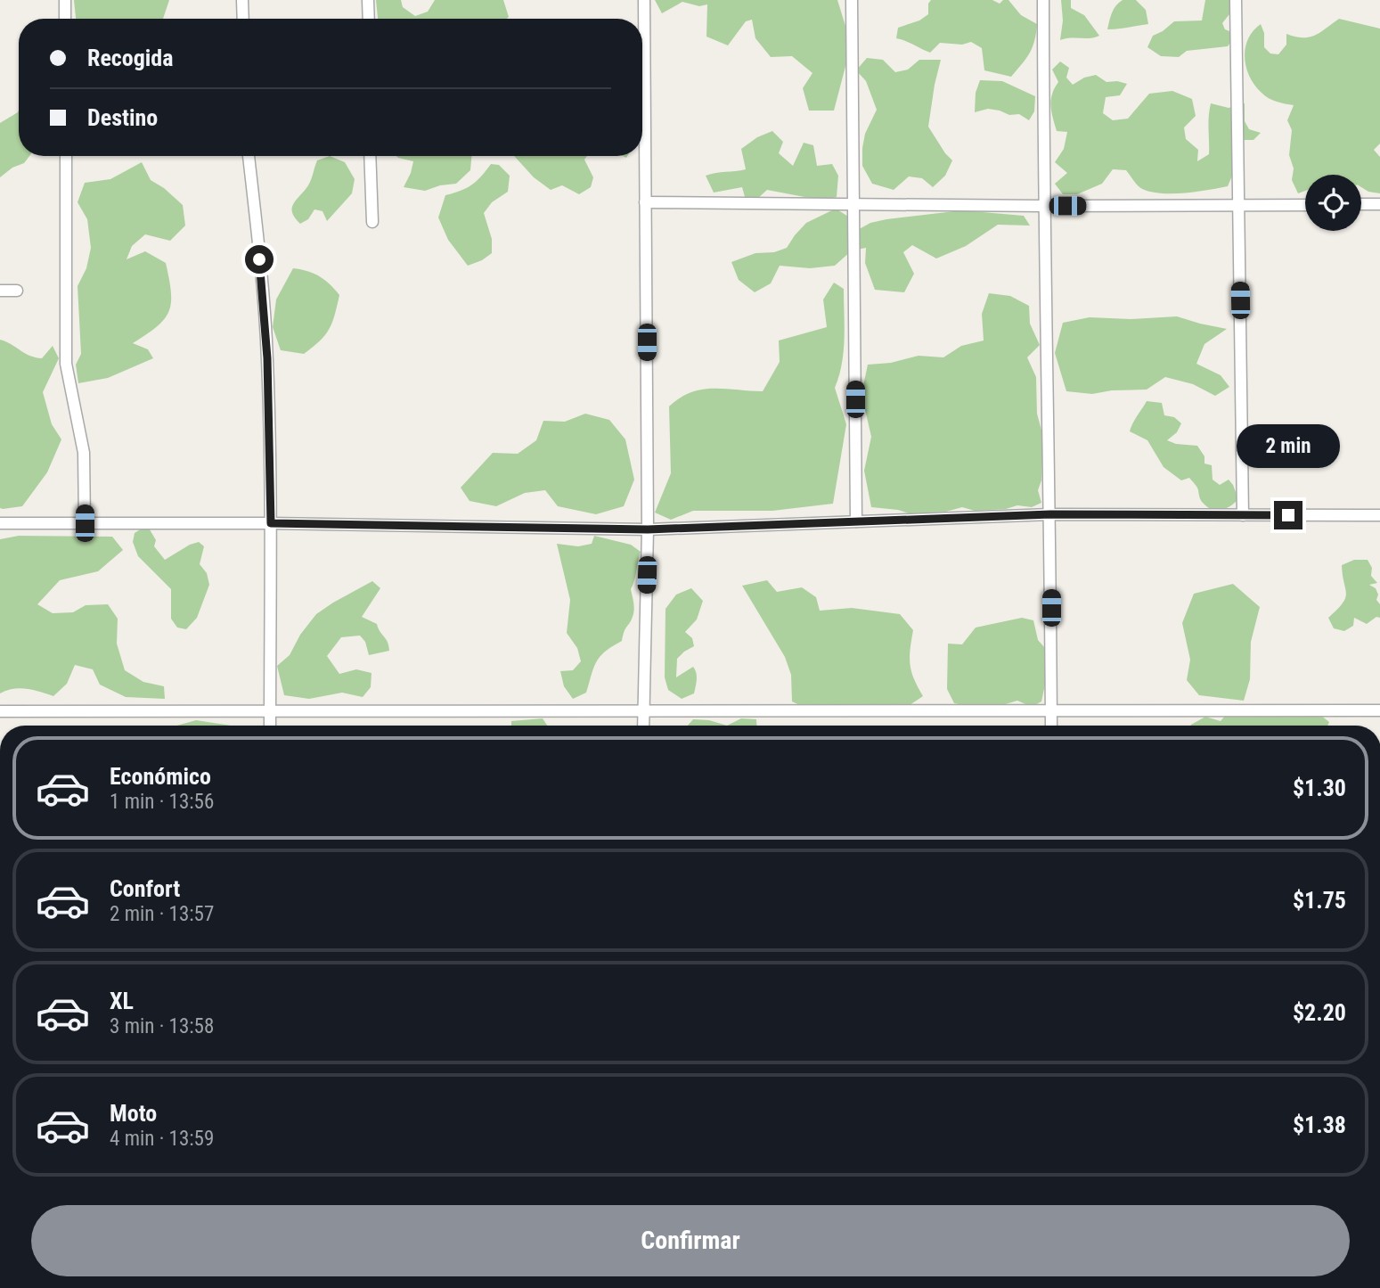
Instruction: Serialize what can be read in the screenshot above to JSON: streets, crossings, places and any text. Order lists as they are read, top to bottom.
{
  "page": {
    "banner": ["Recogida", "Destino"],
    "bubble": "2 min",
    "list": [
      {
        "name": "Económico",
        "note": "1 min · 13:56",
        "value": "$1.30"
      },
      {
        "name": "Confort",
        "note": "2 min · 13:57",
        "value": "$1.75"
      },
      {
        "name": "XL",
        "note": "3 min · 13:58",
        "value": "$2.20"
      },
      {
        "name": "Moto",
        "note": "4 min · 13:59",
        "value": "$1.38"
      }
    ],
    "buttons": "Confirmar"
  }
}
